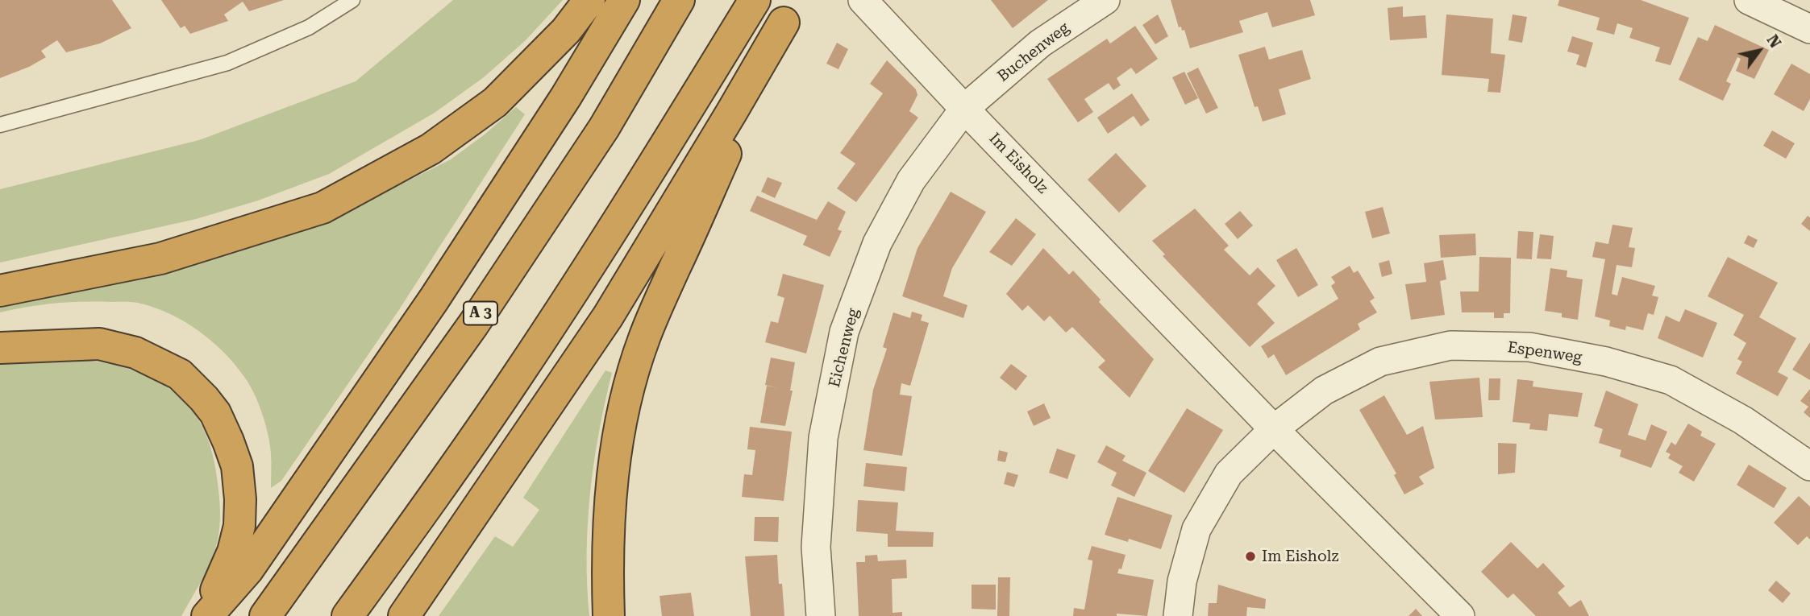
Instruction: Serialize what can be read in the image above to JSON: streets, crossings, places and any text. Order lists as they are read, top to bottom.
{
  "streets": {
    "highway": ["A 3"],
    "street": [
      "Buchenweg",
      "Im Eisholz",
      "Eichenweg",
      "Espenweg"
    ]
  },
  "crossings": [
    ["Buchenweg", "Im Eisholz"],
    ["Buchenweg", "Eichenweg"],
    ["Im Eisholz", "Eichenweg"],
    ["Im Eisholz", "Espenweg"]
  ],
  "places": ["Im Eisholz"],
  "north": "top right"
}
